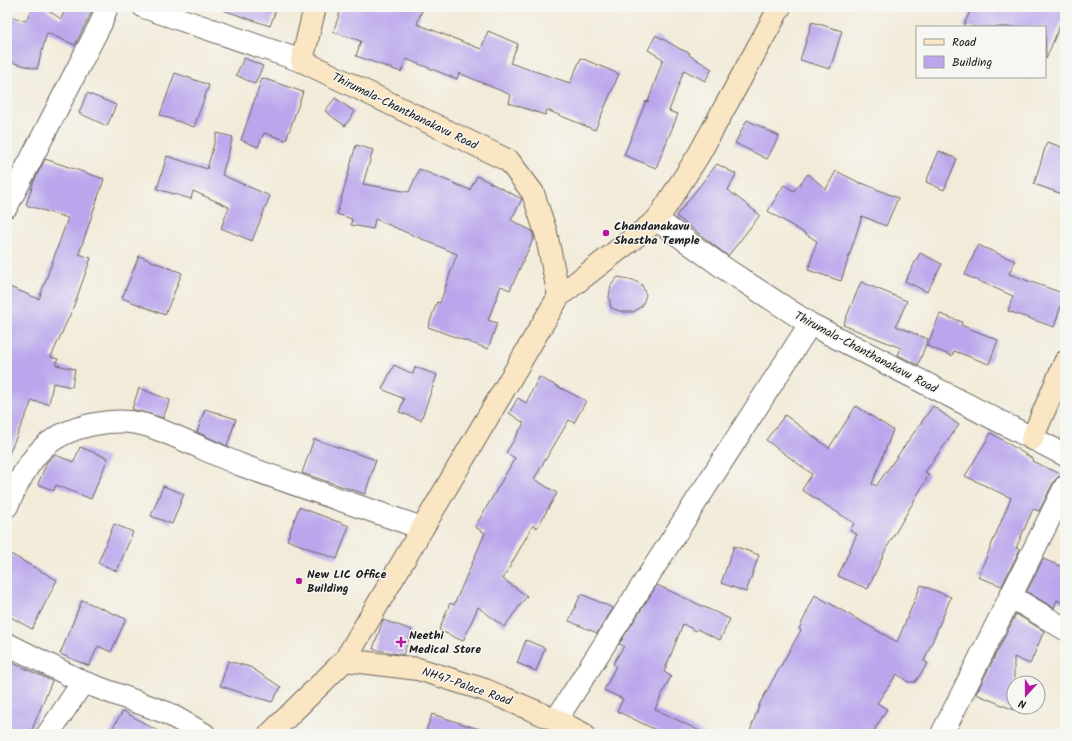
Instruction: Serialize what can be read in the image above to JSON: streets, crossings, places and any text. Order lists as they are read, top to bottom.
{
  "streets": {
    "main road": ["Thirumala-Chanthanakavu Road", "NH47-Palace Road"]
  },
  "places": {
    "other": ["Chandanakavu Shastha Temple", "New LIC Office Building"],
    "health": ["Neethi Medical Store"]
  },
  "legend": ["Road", "Building"],
  "north": "bottom"
}
